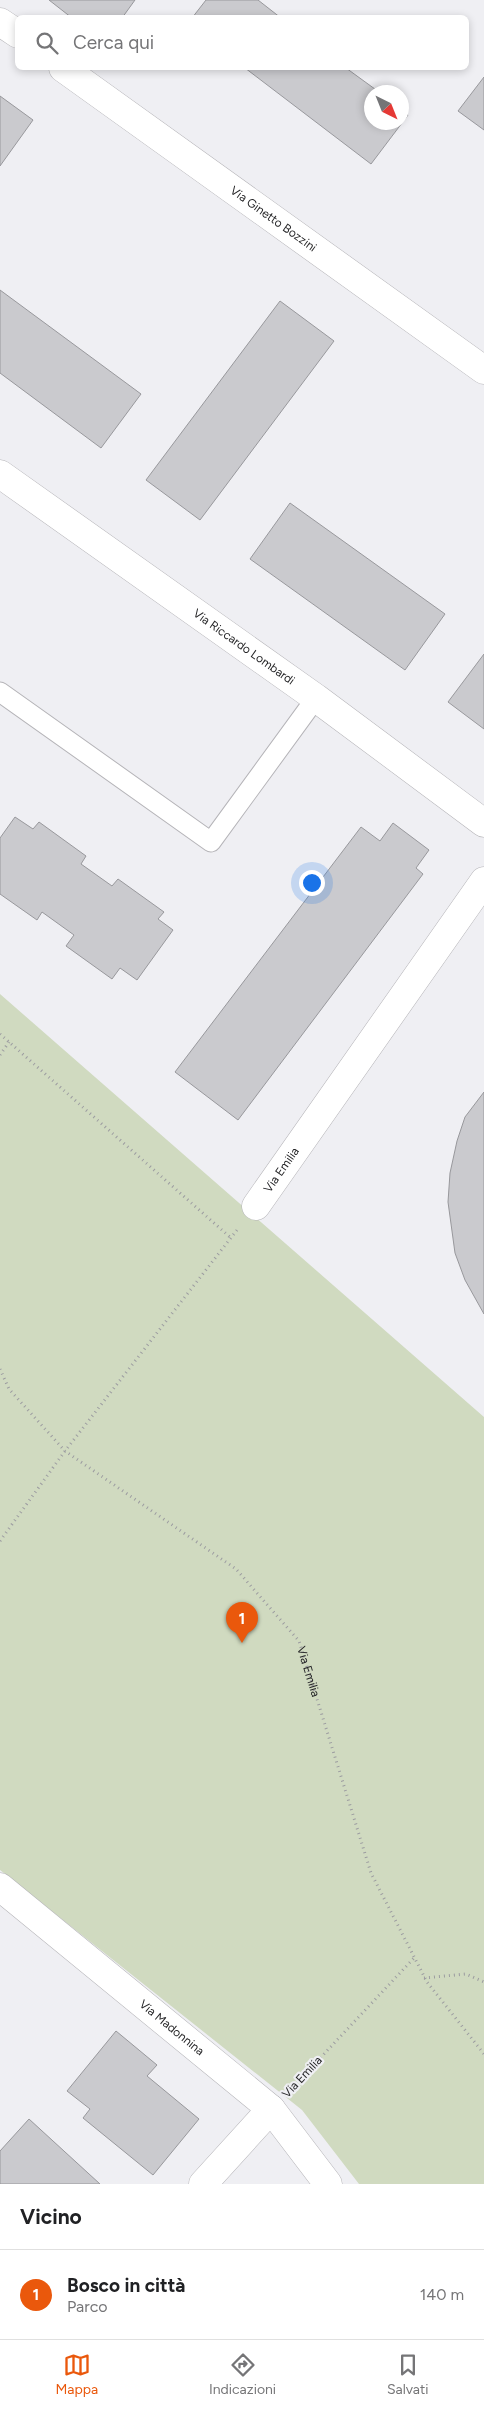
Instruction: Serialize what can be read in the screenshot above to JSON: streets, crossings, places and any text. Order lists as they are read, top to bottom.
{
  "streets": {
    "street": [
      "Via Ginetto Bozzini",
      "Via Riccardo Lombardi",
      "Via Emilia",
      "Via Madonnina"
    ]
  },
  "crossings": [
    ["Via Emilia", "Via Madonnina"]
  ],
  "north": "bottom right",
  "page": {
    "search": "Cerca qui",
    "pins": "1",
    "heading": "Vicino",
    "list": [
      {
        "mark": "1",
        "name": "Bosco in città",
        "note": "Parco",
        "value": "140 m"
      }
    ],
    "nav": ["Mappa", "Indicazioni", "Salvati"]
  }
}
